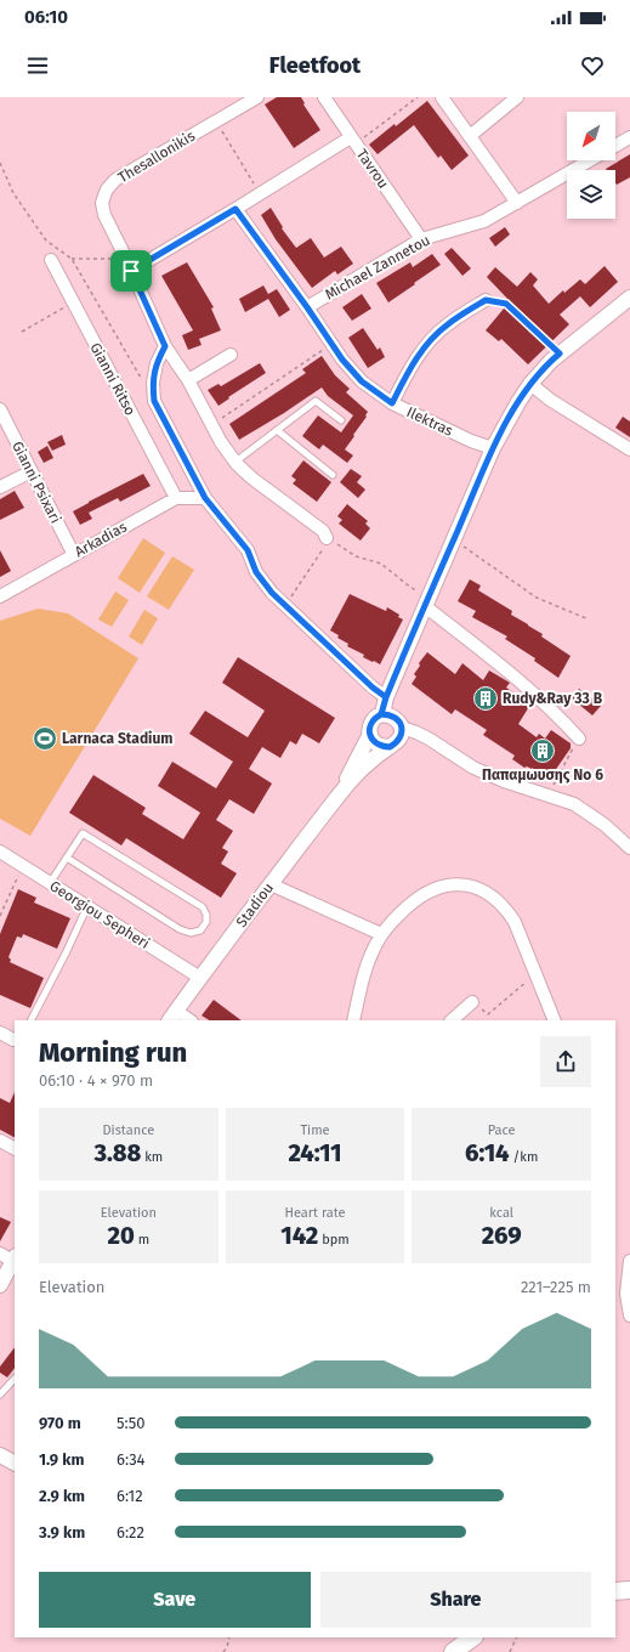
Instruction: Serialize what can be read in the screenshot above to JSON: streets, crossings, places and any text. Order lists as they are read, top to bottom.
{
  "streets": {
    "street": [
      "Thesallonikis",
      "Tavrou",
      "Michael Zannetou",
      "Gianni Ritso",
      "Ilektras",
      "Gianni Psixari",
      "Arkadias",
      "Stadiou",
      "Georgiou Sepheri"
    ]
  },
  "crossings": [
    ["Tavrou", "Michael Zannetou"],
    ["Gianni Ritso", "Arkadias"],
    ["Gianni Psixari", "Arkadias"],
    ["Stadiou", "Georgiou Sepheri"]
  ],
  "places": {
    "building": ["Rudy&Ray 33 B", "Παπαμωυσης No 6"],
    "sports": ["Larnaca Stadium"]
  },
  "north": "bottom left",
  "page": {
    "status": "06:10",
    "header": "Fleetfoot",
    "heading": ["Morning run", "06:10 · 4 × 970 m"],
    "stats": [
      ["Distance", "3.88 km"],
      ["Time", "24:11"],
      ["Pace", "6:14 /km"],
      ["Elevation", "20 m"],
      ["Heart rate", "142 bpm"],
      ["kcal", "269"]
    ],
    "chart": ["Elevation", "221–225 m"],
    "list": [
      {
        "name": "970 m",
        "note": "5:50"
      },
      {
        "name": "1.9 km",
        "note": "6:34"
      },
      {
        "name": "2.9 km",
        "note": "6:12"
      },
      {
        "name": "3.9 km",
        "note": "6:22"
      }
    ],
    "buttons": ["Save", "Share"]
  }
}
